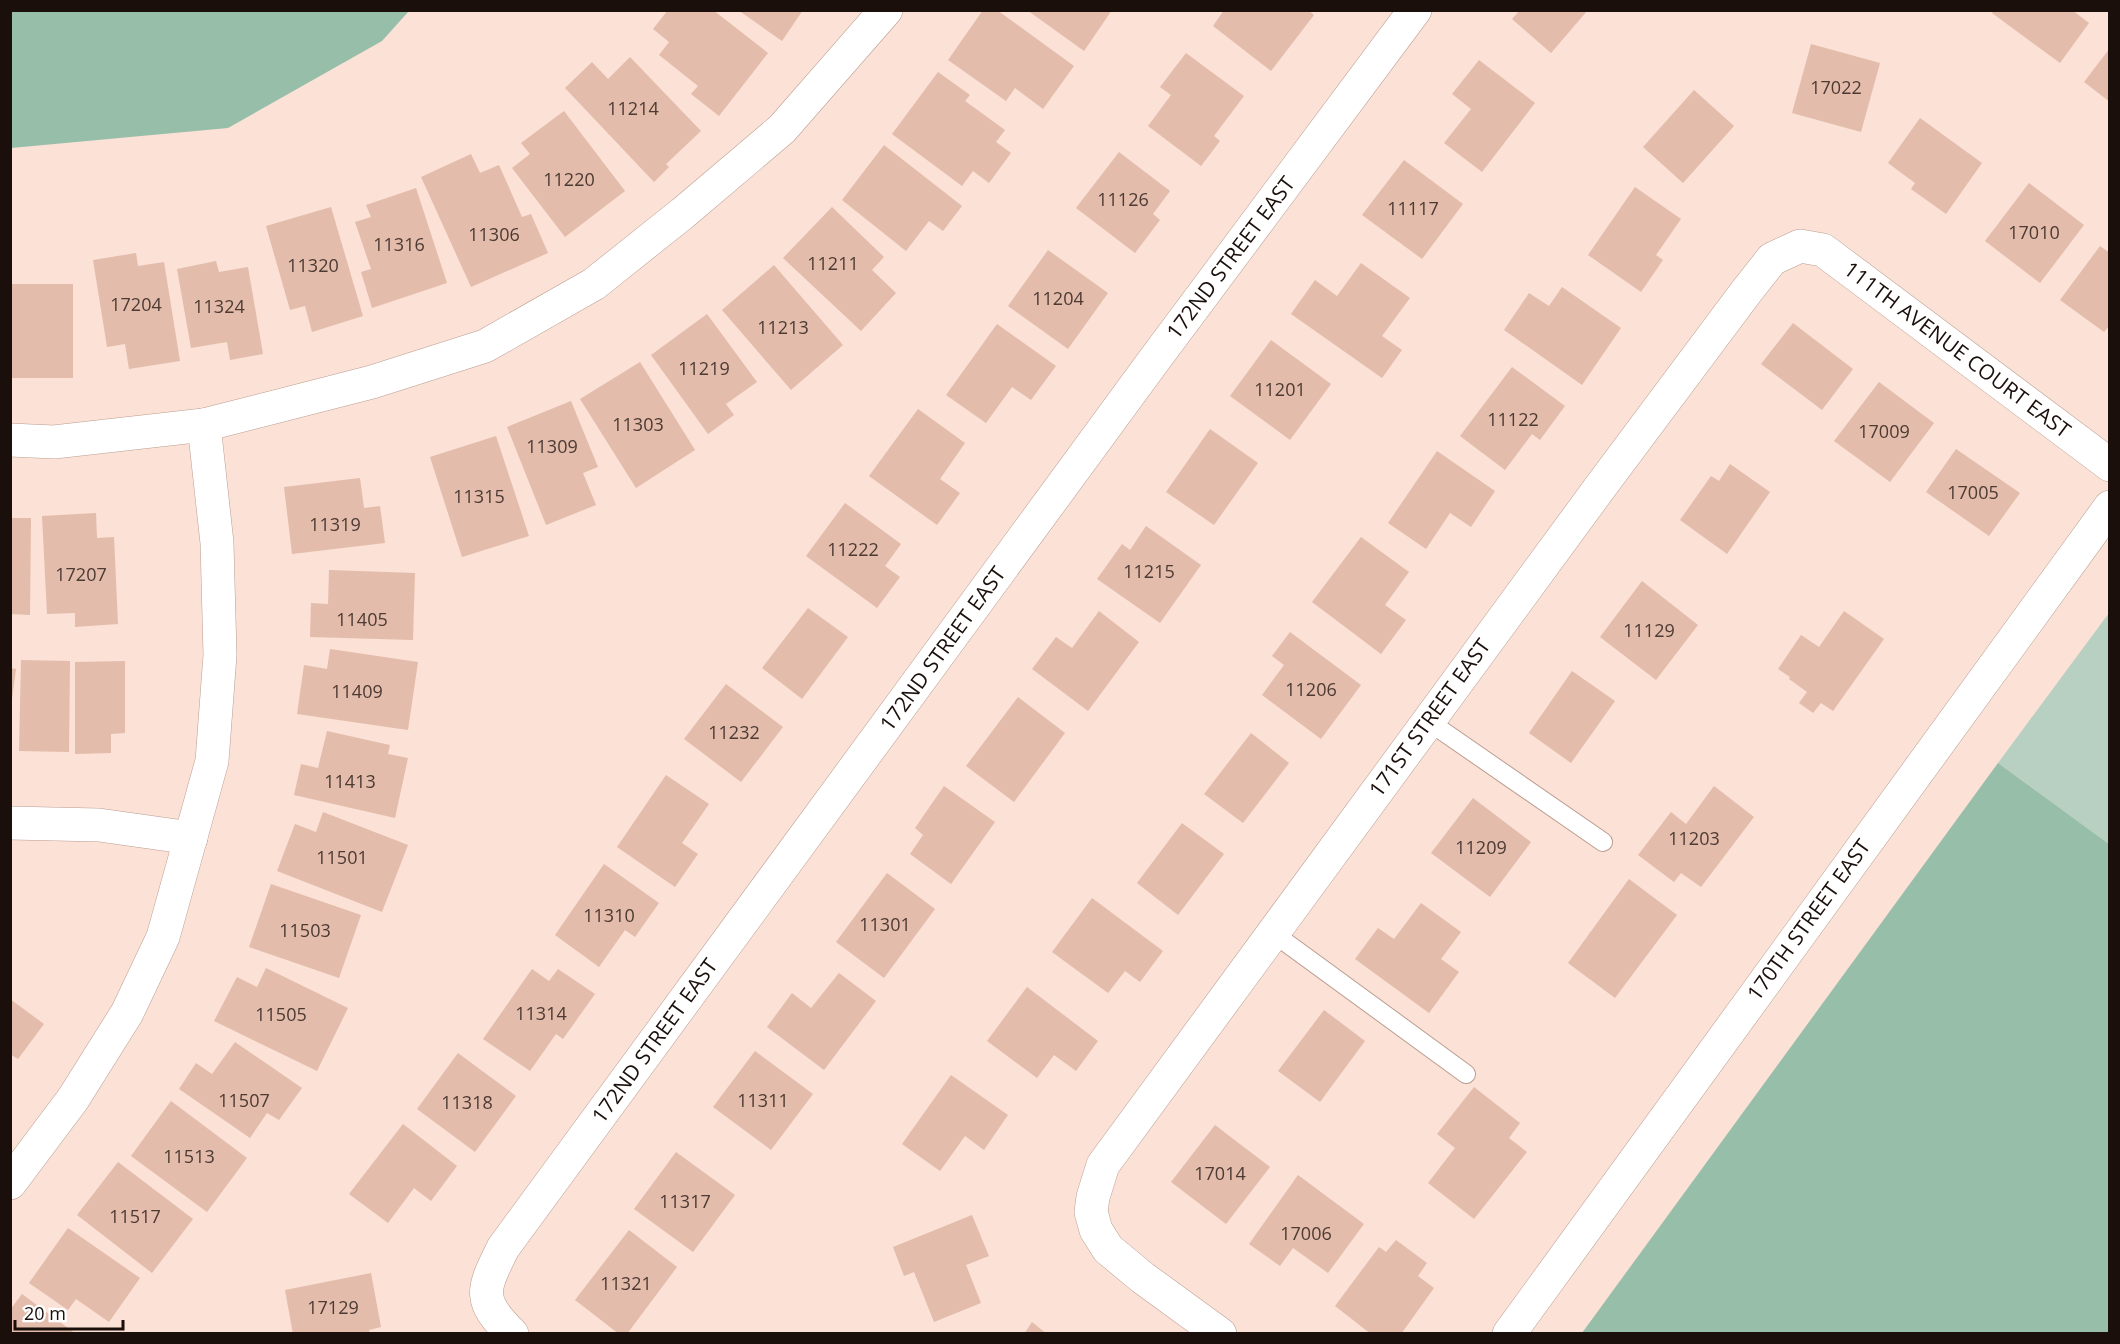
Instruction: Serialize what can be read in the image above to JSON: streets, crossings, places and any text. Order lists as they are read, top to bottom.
{
  "streets": {
    "street": [
      "172ND STREET EAST",
      "111TH AVENUE COURT EAST",
      "171ST STREET EAST",
      "170TH STREET EAST"
    ]
  },
  "crossings": [
    ["111TH AVENUE COURT EAST", "171ST STREET EAST"]
  ],
  "house_numbers": [
    "17022",
    "11214",
    "11220",
    "11126",
    "11117",
    "17010",
    "11306",
    "11316",
    "11211",
    "11320",
    "11204",
    "17204",
    "11324",
    "11213",
    "11219",
    "11201",
    "11122",
    "11303",
    "17009",
    "11309",
    "17005",
    "11315",
    "11319",
    "11222",
    "11215",
    "17207",
    "11405",
    "11129",
    "11206",
    "11409",
    "11232",
    "11413",
    "11203",
    "11209",
    "11501",
    "11310",
    "11301",
    "11503",
    "11314",
    "11505",
    "11507",
    "11311",
    "11318",
    "11513",
    "17014",
    "11317",
    "11517",
    "17006",
    "11321",
    "17129"
  ],
  "scale_bar": "20 m"
}
